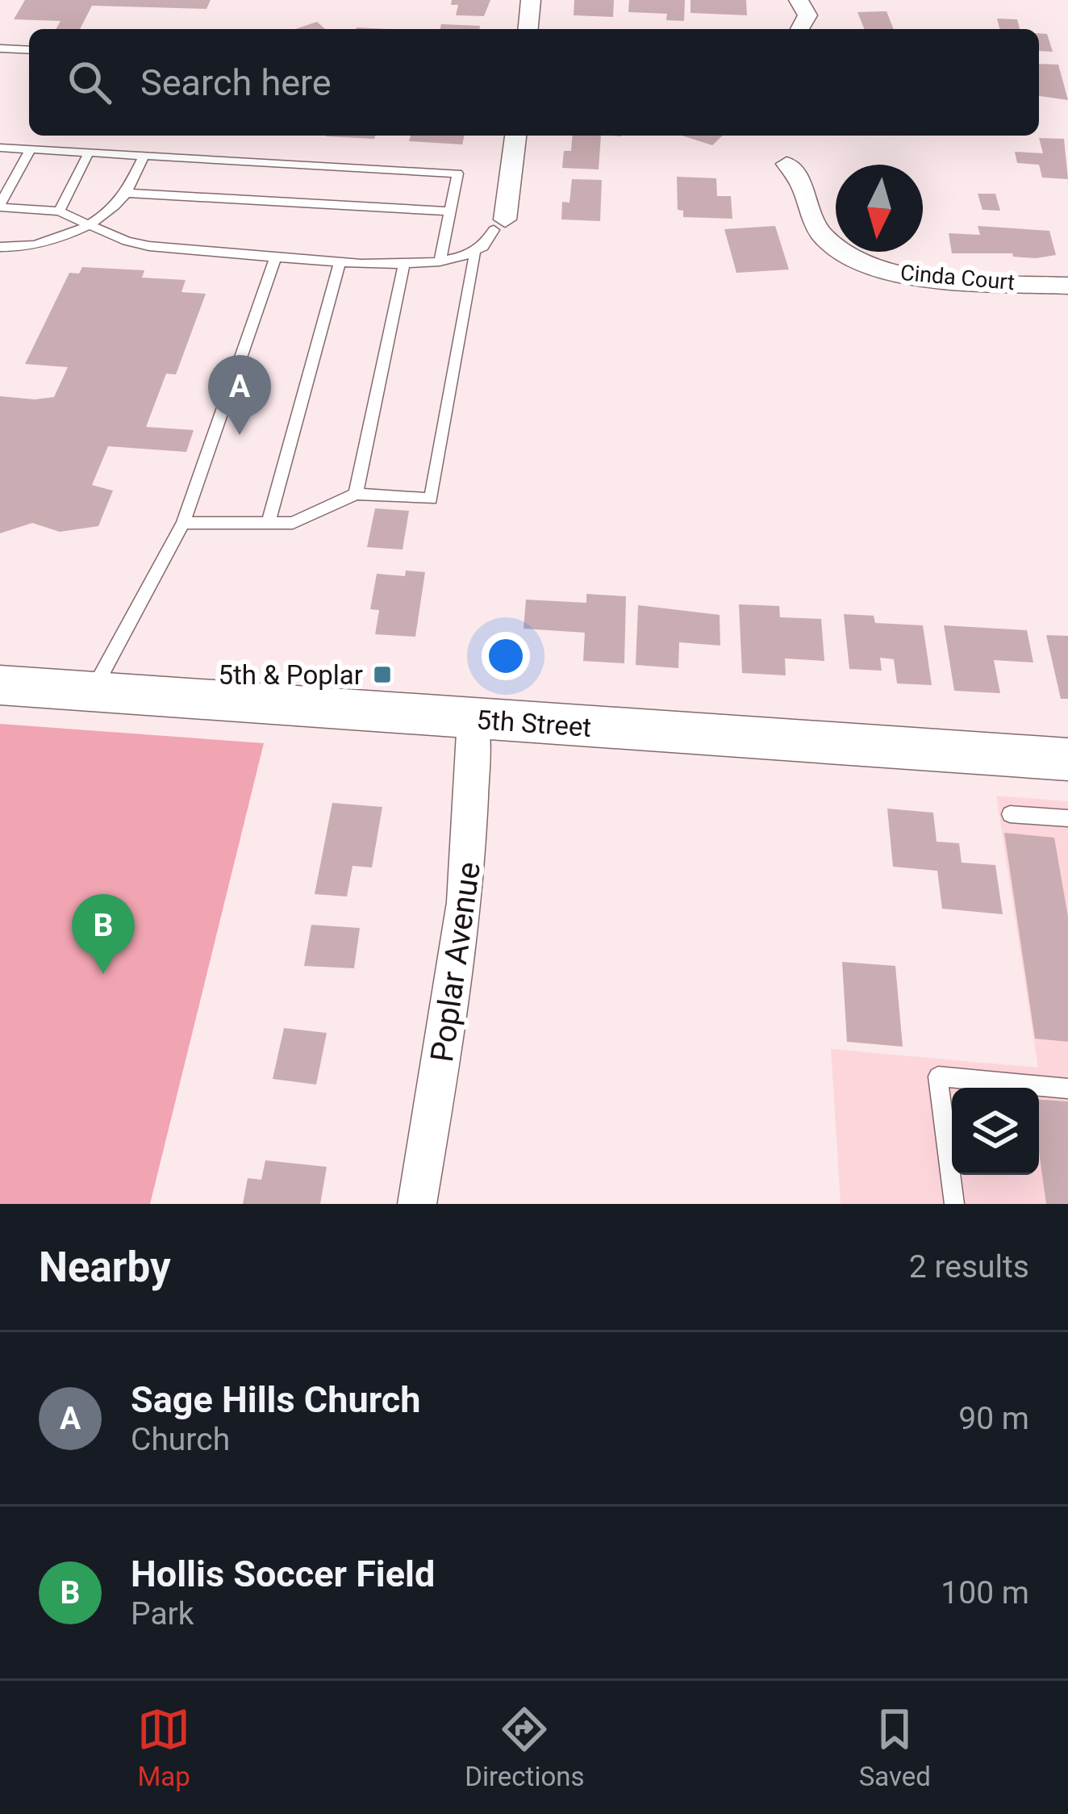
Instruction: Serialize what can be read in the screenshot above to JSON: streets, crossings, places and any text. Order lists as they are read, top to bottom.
{
  "streets": {
    "main road": ["5th Street"],
    "street": ["Cinda Court", "Poplar Avenue"]
  },
  "crossings": [
    ["5th Street", "Poplar Avenue"]
  ],
  "places": {
    "transit": ["5th & Poplar"]
  },
  "north": "bottom",
  "page": {
    "search": "Search here",
    "pins": ["A", "B"],
    "heading": ["Nearby", "2 results"],
    "list": [
      {
        "mark": "A",
        "name": "Sage Hills Church",
        "note": "Church",
        "value": "90 m"
      },
      {
        "mark": "B",
        "name": "Hollis Soccer Field",
        "note": "Park",
        "value": "100 m"
      }
    ],
    "nav": ["Map", "Directions", "Saved"]
  }
}
